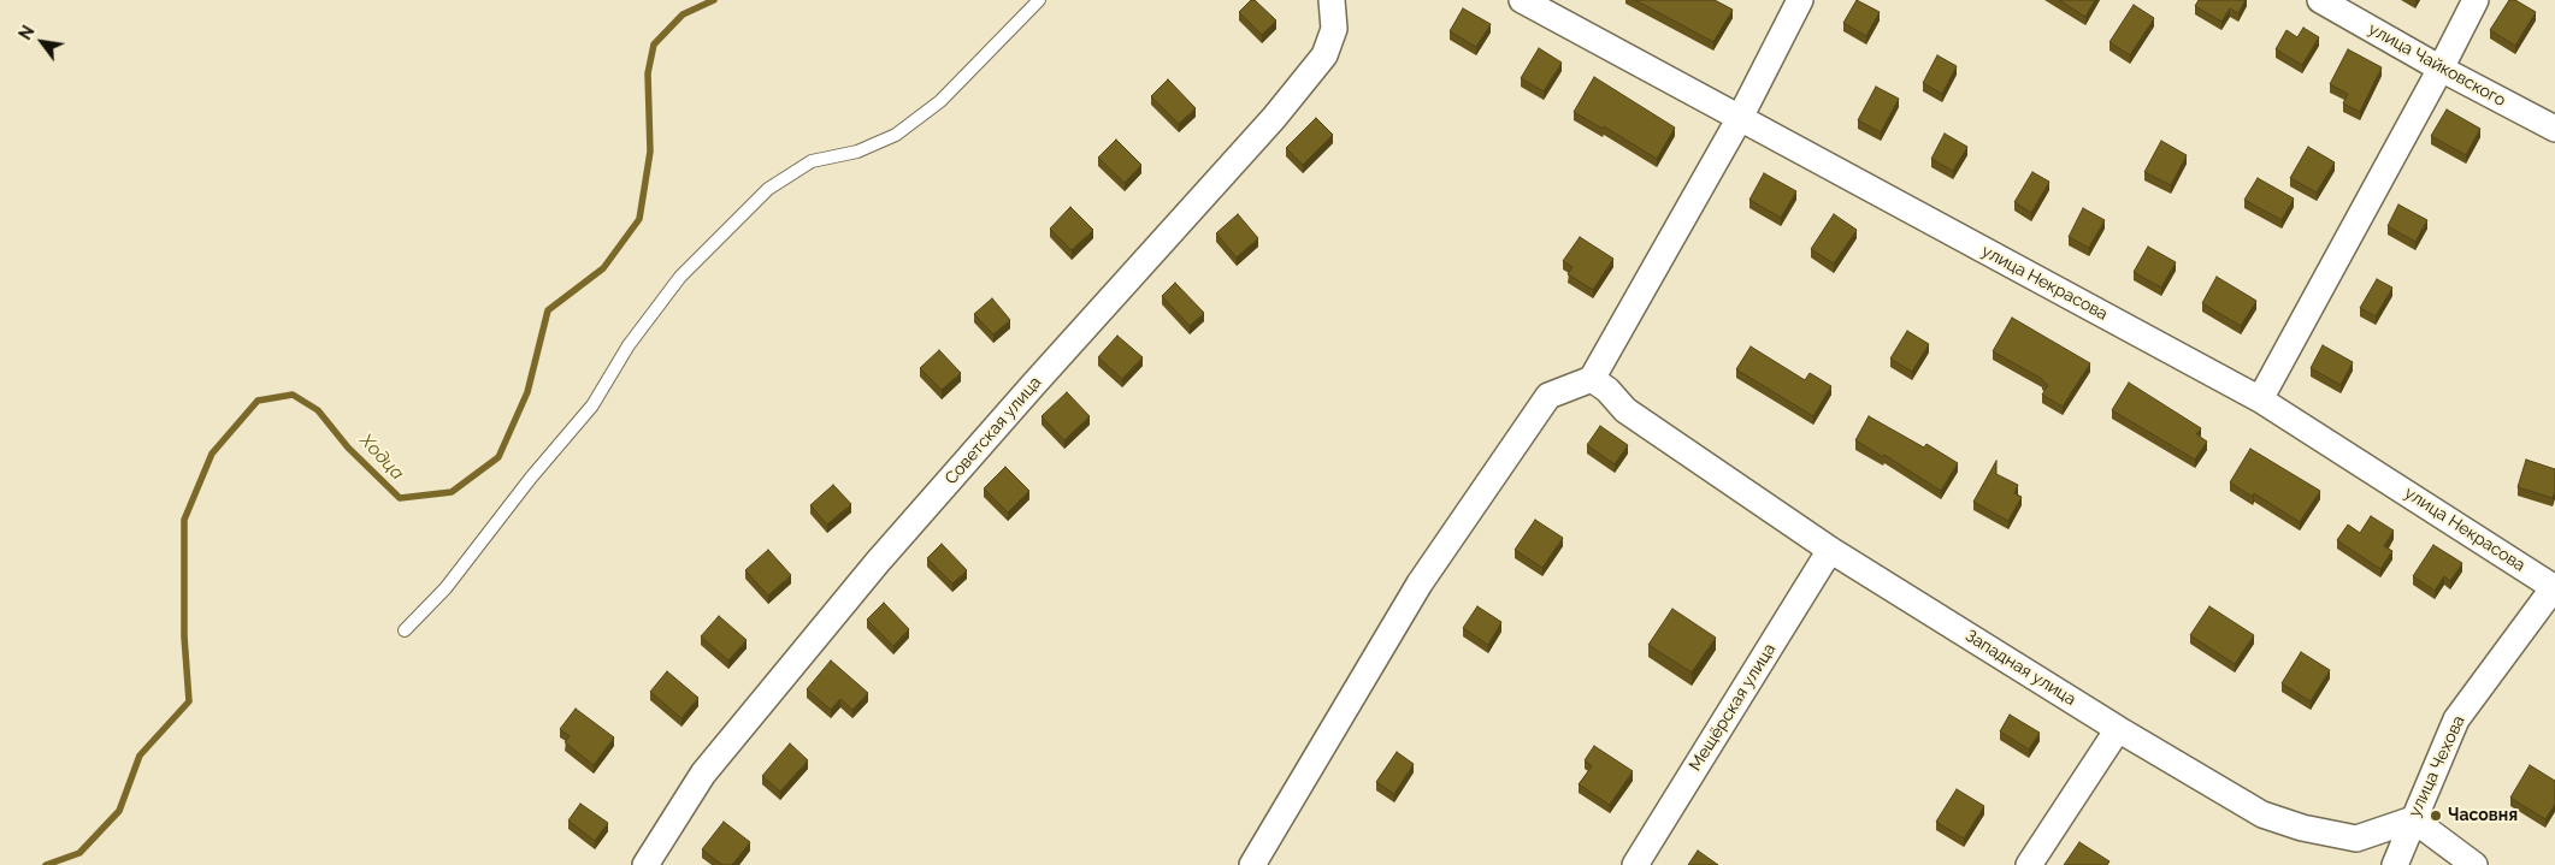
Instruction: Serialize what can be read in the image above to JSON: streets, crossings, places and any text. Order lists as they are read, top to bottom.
{
  "streets": {
    "street": [
      "улица Чайковского",
      "улица Некрасова",
      "Советская улица",
      "Западная улица",
      "Мещёрская улица",
      "улица Чехова"
    ]
  },
  "crossings": [
    ["улица Некрасова", "улица Чехова"],
    ["Западная улица", "Мещёрская улица"],
    ["Западная улица", "улица Чехова"]
  ],
  "water": ["Ходца"],
  "places": ["Часовня"],
  "north": "top left"
}
